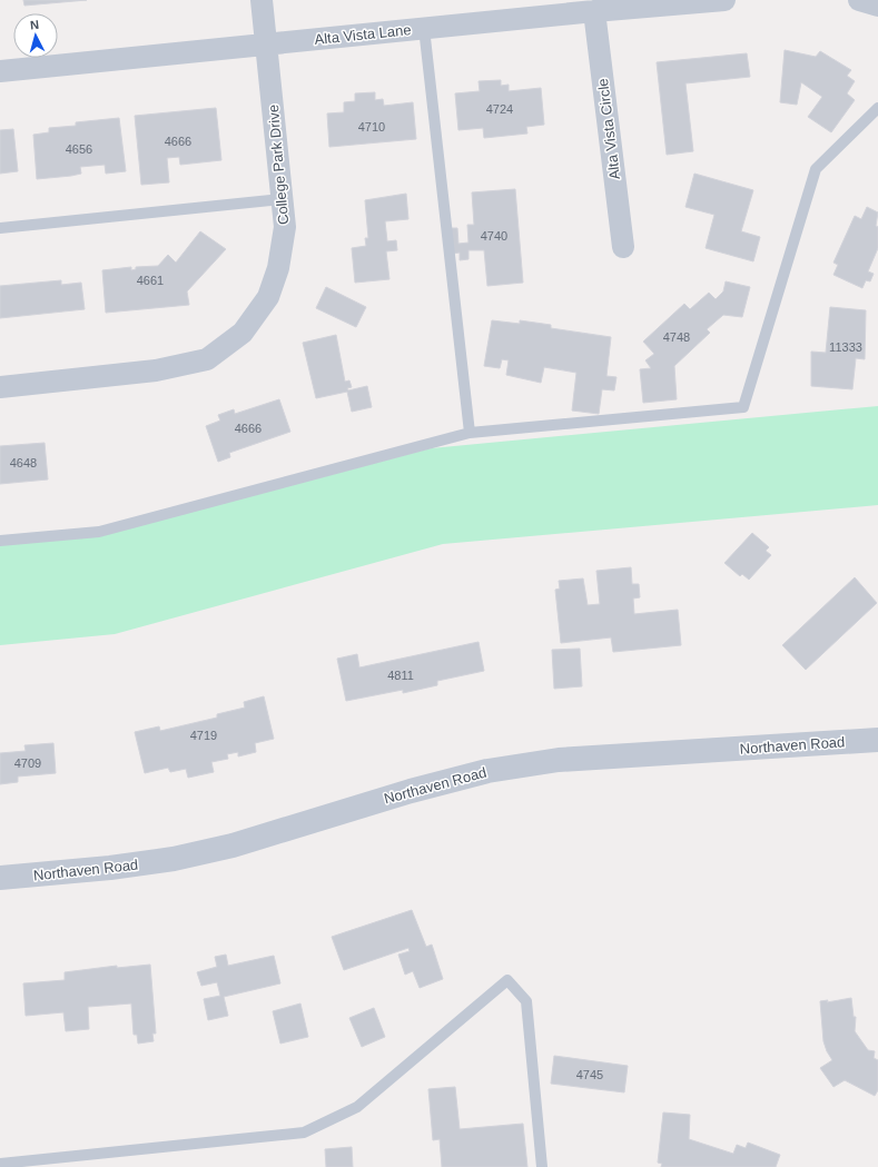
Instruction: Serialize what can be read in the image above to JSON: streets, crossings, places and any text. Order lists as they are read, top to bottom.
{
  "streets": {
    "street": [
      "Alta Vista Lane",
      "Alta Vista Circle",
      "College Park Drive",
      "Northaven Road"
    ]
  },
  "crossings": [
    ["Alta Vista Lane", "Alta Vista Circle"],
    ["Alta Vista Lane", "College Park Drive"]
  ],
  "house_numbers": [
    "4724",
    "4710",
    "4666",
    "4656",
    "4740",
    "4661",
    "4748",
    "11333",
    "4666",
    "4648",
    "4811",
    "4719",
    "4709",
    "4745"
  ],
  "north": "top"
}
